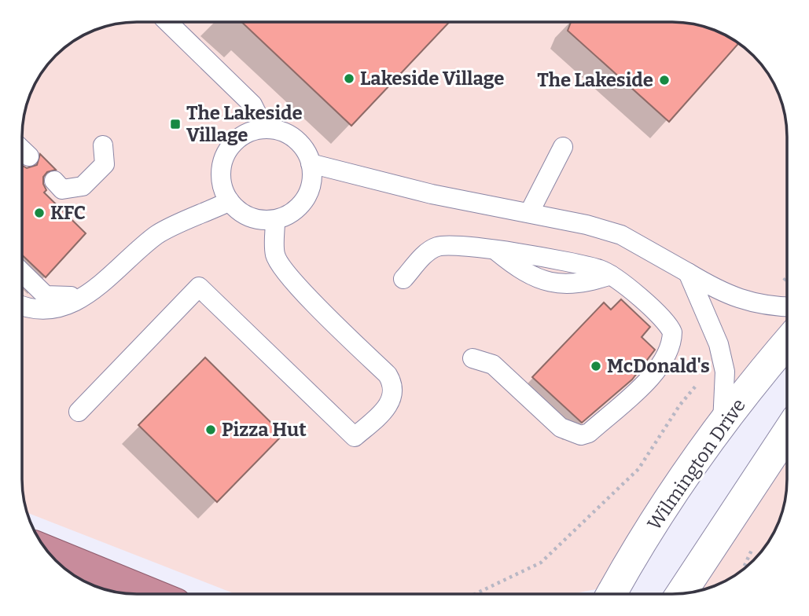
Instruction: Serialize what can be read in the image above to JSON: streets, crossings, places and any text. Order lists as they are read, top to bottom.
{
  "streets": {
    "street": ["Wilmington Drive"]
  },
  "places": {
    "other": [
      "Lakeside Village",
      "The Lakeside",
      "KFC",
      "McDonald's",
      "Pizza Hut"
    ],
    "transit": ["The Lakeside Village"]
  }
}
